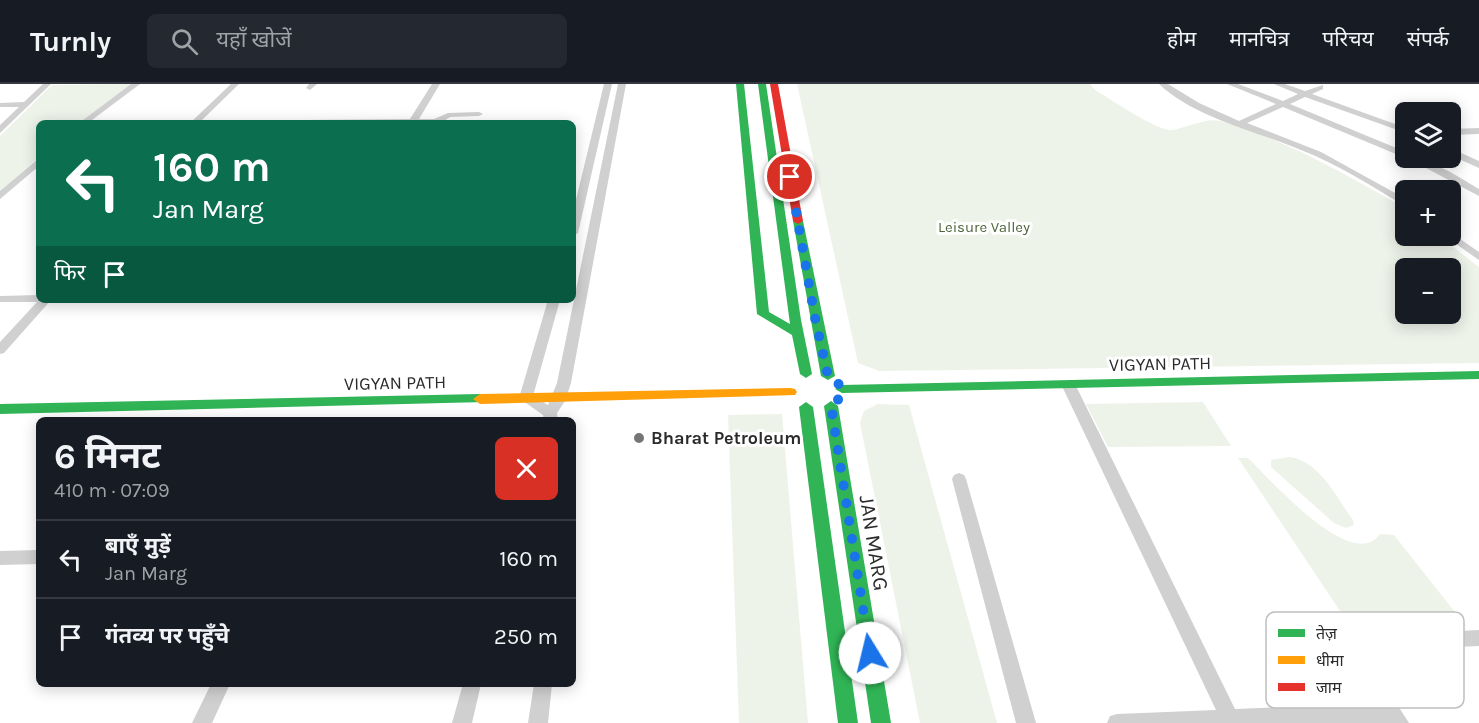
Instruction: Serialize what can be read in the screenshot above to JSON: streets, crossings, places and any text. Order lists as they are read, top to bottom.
{
  "streets": {
    "main road": ["VIGYAN PATH", "JAN MARG"]
  },
  "crossings": [
    ["VIGYAN PATH", "JAN MARG"]
  ],
  "parks": ["Leisure Valley"],
  "places": ["Bharat Petroleum"],
  "legend": ["तेज़", "धीमा", "जाम"],
  "page": {
    "header": "Turnly",
    "search": "यहाँ खोजें",
    "nav": [
      "होम",
      "मानचित्र",
      "परिचय",
      "संपर्क"
    ],
    "map_buttons": ["+", "−"],
    "turn": ["160 m", "Jan Marg"],
    "then": "फिर",
    "heading": ["6 मिनट", "410 m · 07:09"],
    "list": [
      {
        "name": "बाएँ मुड़ें",
        "note": "Jan Marg",
        "value": "160 m"
      },
      {
        "name": "गंतव्य पर पहुँचे",
        "value": "250 m"
      }
    ]
  }
}
